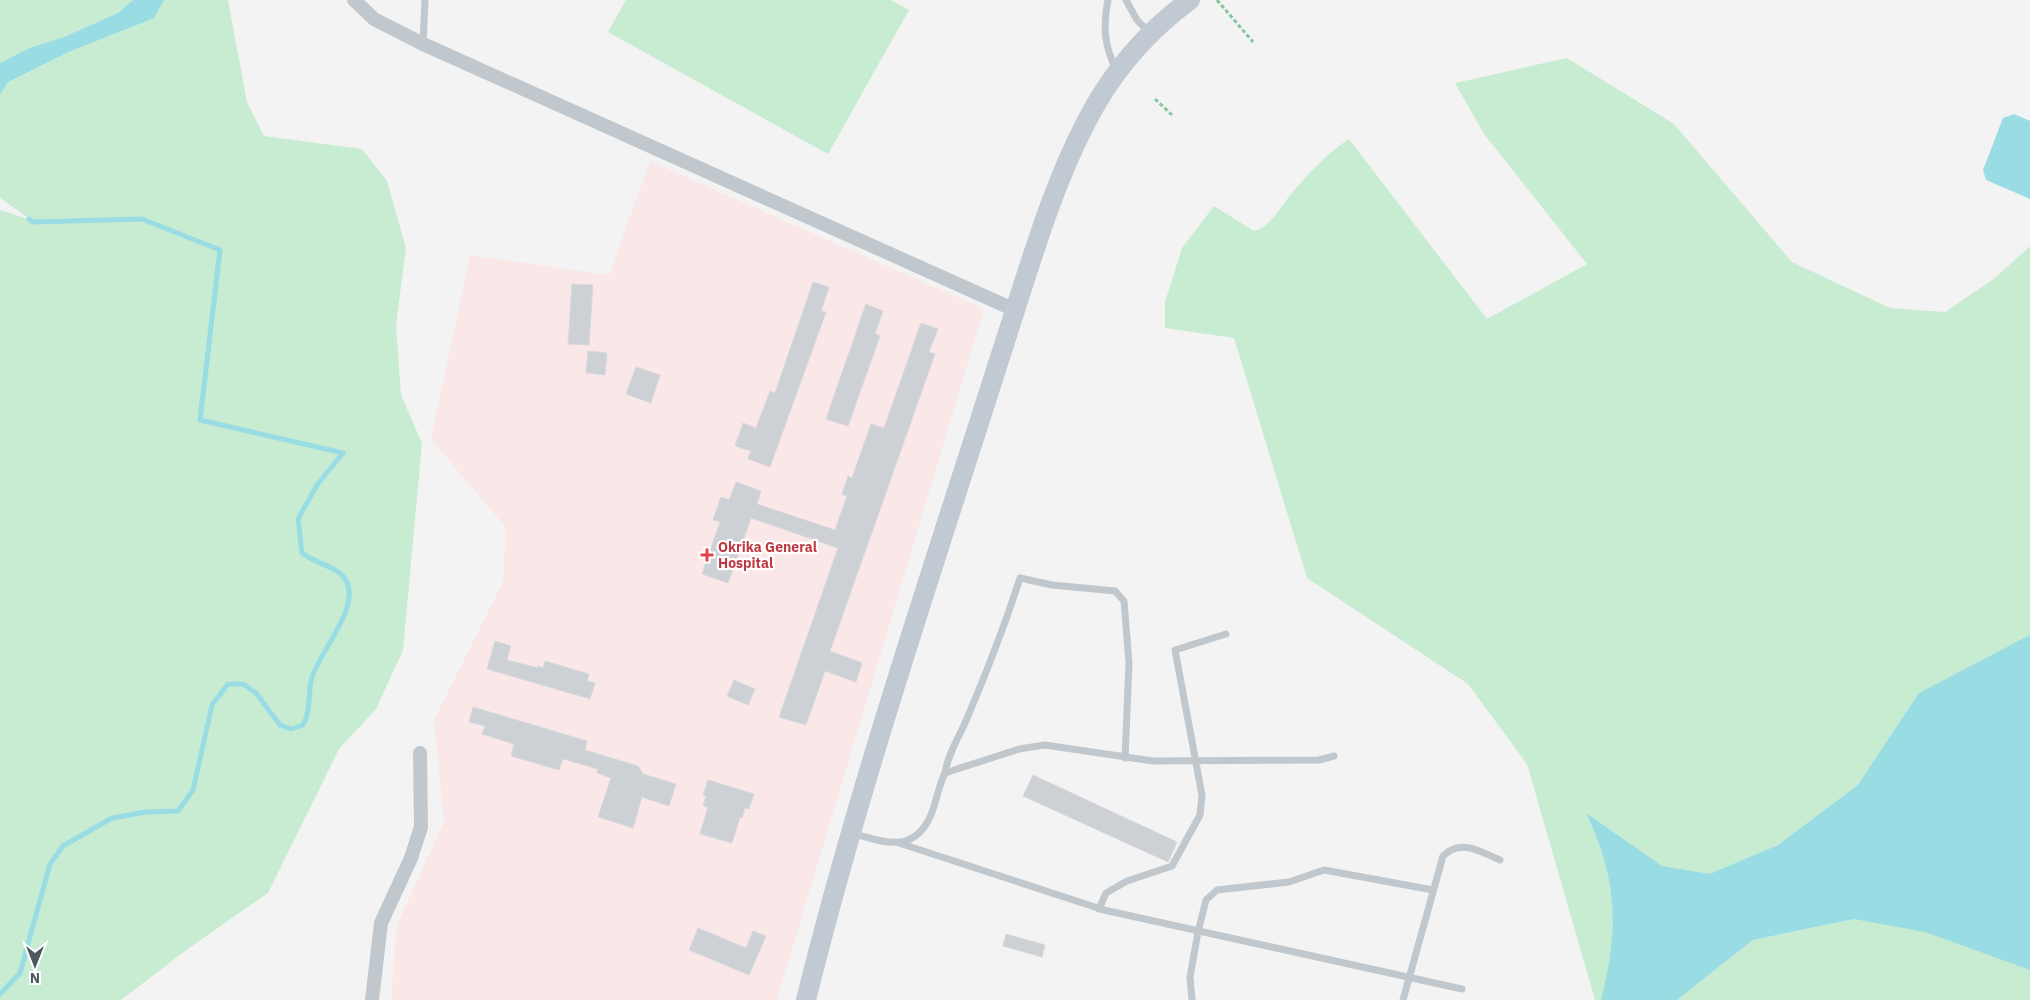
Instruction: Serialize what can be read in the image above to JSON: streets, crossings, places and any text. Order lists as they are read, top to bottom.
{
  "places": {
    "health": ["Okrika General Hospital"]
  },
  "north": "bottom"
}
